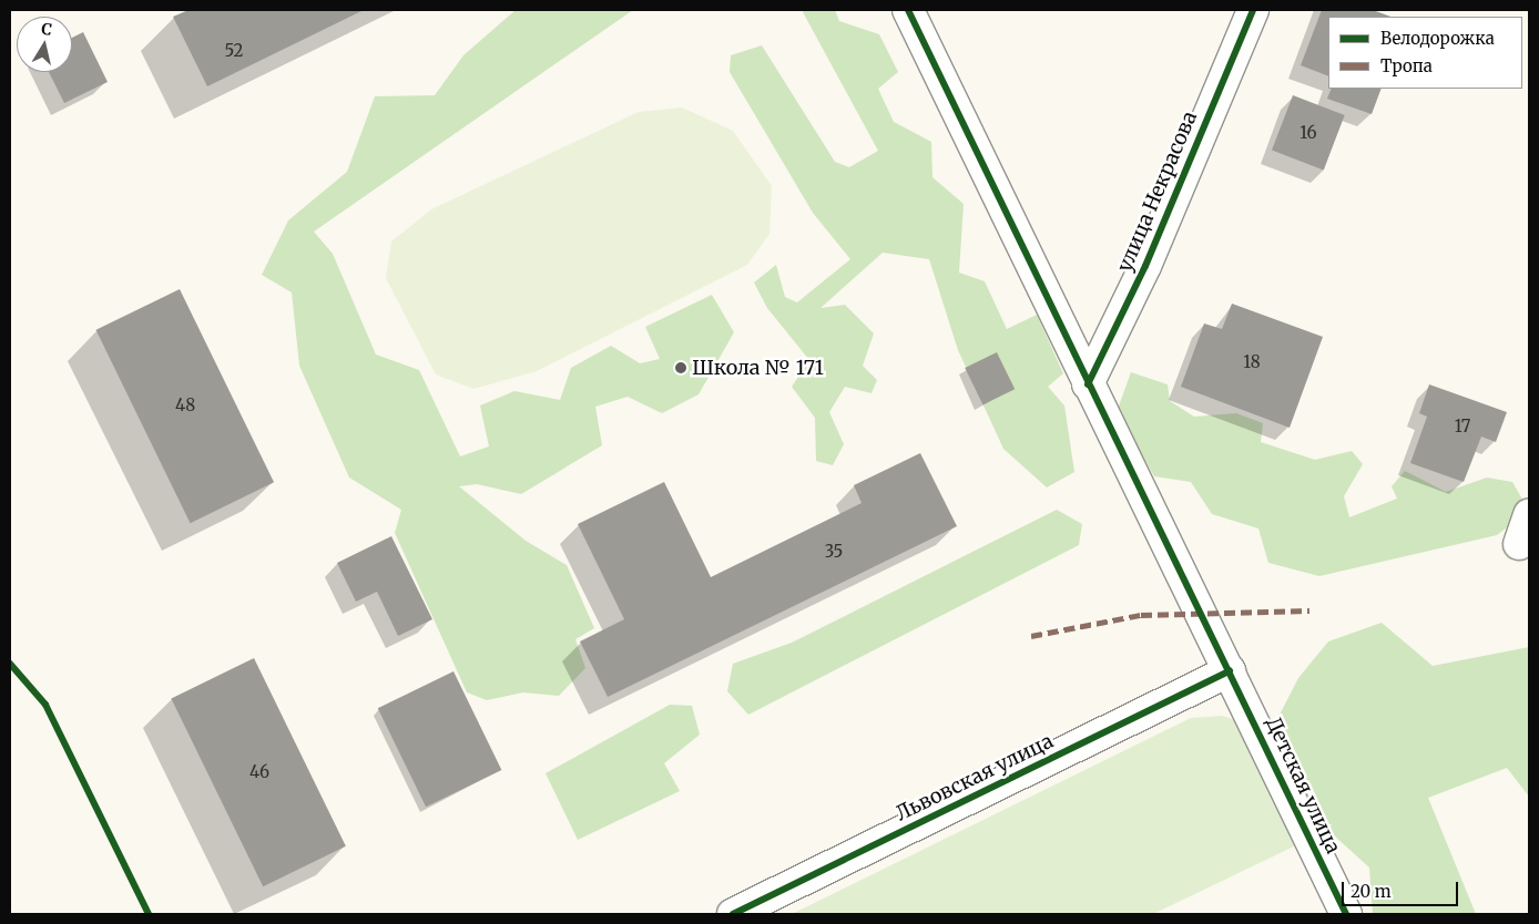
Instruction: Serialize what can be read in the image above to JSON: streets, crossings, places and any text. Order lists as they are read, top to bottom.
{
  "streets": {
    "street": ["улица Некрасова", "Львовская улица", "Детская улица"]
  },
  "crossings": [
    ["улица Некрасова", "Детская улица"],
    ["Львовская улица", "Детская улица"]
  ],
  "places": ["Школа № 171"],
  "house_numbers": [
    "52",
    "16",
    "18",
    "48",
    "17",
    "35",
    "46"
  ],
  "legend": ["Велодорожка", "Тропа"],
  "scale_bar": "20 m",
  "north": "top"
}
